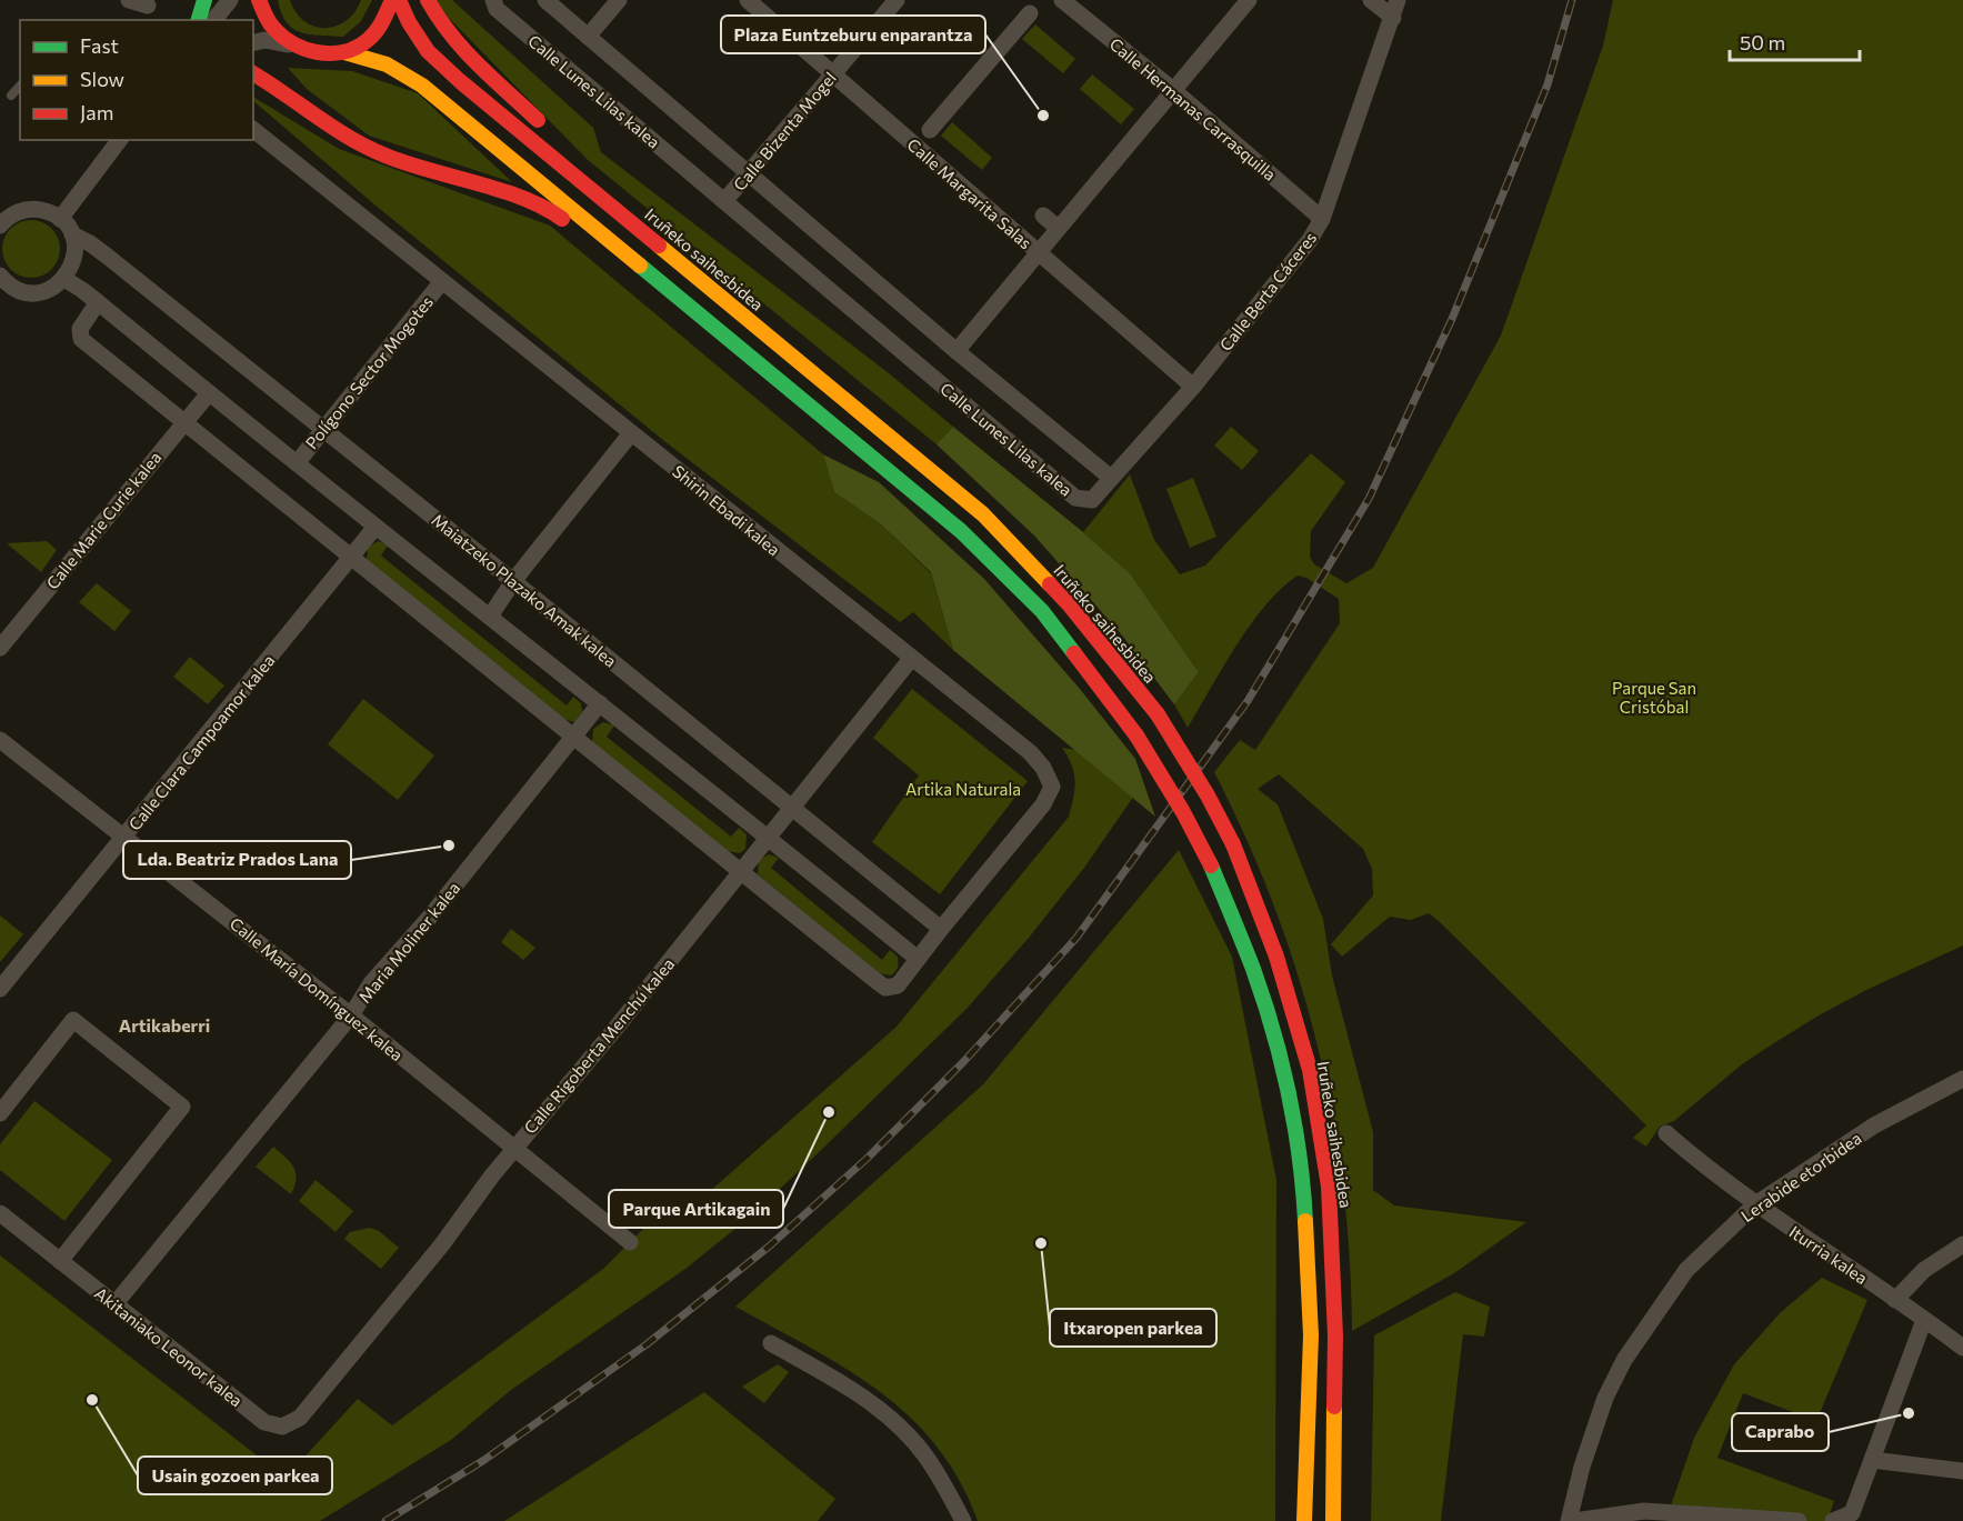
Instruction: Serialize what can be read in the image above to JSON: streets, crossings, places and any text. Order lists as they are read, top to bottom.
{
  "streets": {
    "highway": ["Iruñeko saihesbidea"],
    "street": [
      "Calle Lunes Lilas kalea",
      "Calle Hermanas Carrasquilla",
      "Calle Bizenta Mogel",
      "Calle Margarita Salas",
      "Calle Berta Cáceres",
      "Polígono Sector Mogotes",
      "Shirin Ebadi kalea",
      "Calle Marie Curie kalea",
      "Maiatzeko Plazako Amak kalea",
      "Calle Clara Campoamor kalea",
      "Maria Moliner kalea",
      "Calle María Domínguez kalea",
      "Calle Rigoberta Menchú kalea",
      "Lerabide etorbidea",
      "Iturria kalea",
      "Akitaniako Leonor kalea"
    ]
  },
  "crossings": [
    ["Calle Lunes Lilas kalea", "Calle Bizenta Mogel"],
    ["Calle Lunes Lilas kalea", "Calle Berta Cáceres"],
    ["Calle Hermanas Carrasquilla", "Calle Berta Cáceres"],
    ["Calle Bizenta Mogel", "Calle Margarita Salas"],
    ["Calle Margarita Salas", "Calle Berta Cáceres"],
    ["Polígono Sector Mogotes", "Shirin Ebadi kalea"],
    ["Polígono Sector Mogotes", "Maiatzeko Plazako Amak kalea"],
    ["Shirin Ebadi kalea", "Maiatzeko Plazako Amak kalea"],
    ["Shirin Ebadi kalea", "Calle Rigoberta Menchú kalea"],
    ["Maiatzeko Plazako Amak kalea", "Calle Rigoberta Menchú kalea"],
    ["Calle Clara Campoamor kalea", "Calle María Domínguez kalea"],
    ["Maria Moliner kalea", "Calle María Domínguez kalea"],
    ["Maria Moliner kalea", "Akitaniako Leonor kalea"],
    ["Calle María Domínguez kalea", "Calle Rigoberta Menchú kalea"],
    ["Calle Rigoberta Menchú kalea", "Akitaniako Leonor kalea"],
    ["Lerabide etorbidea", "Iturria kalea"]
  ],
  "districts": ["Artikaberri"],
  "parks": ["Parque San Cristóbal", "Artika Naturala"],
  "places": [
    "Plaza Euntzeburu enparantza",
    "Lda. Beatriz Prados Lana",
    "Parque Artikagain",
    "Itxaropen parkea",
    "Usain gozoen parkea",
    "Caprabo"
  ],
  "legend": ["Fast", "Slow", "Jam"],
  "scale_bar": "50 m"
}
